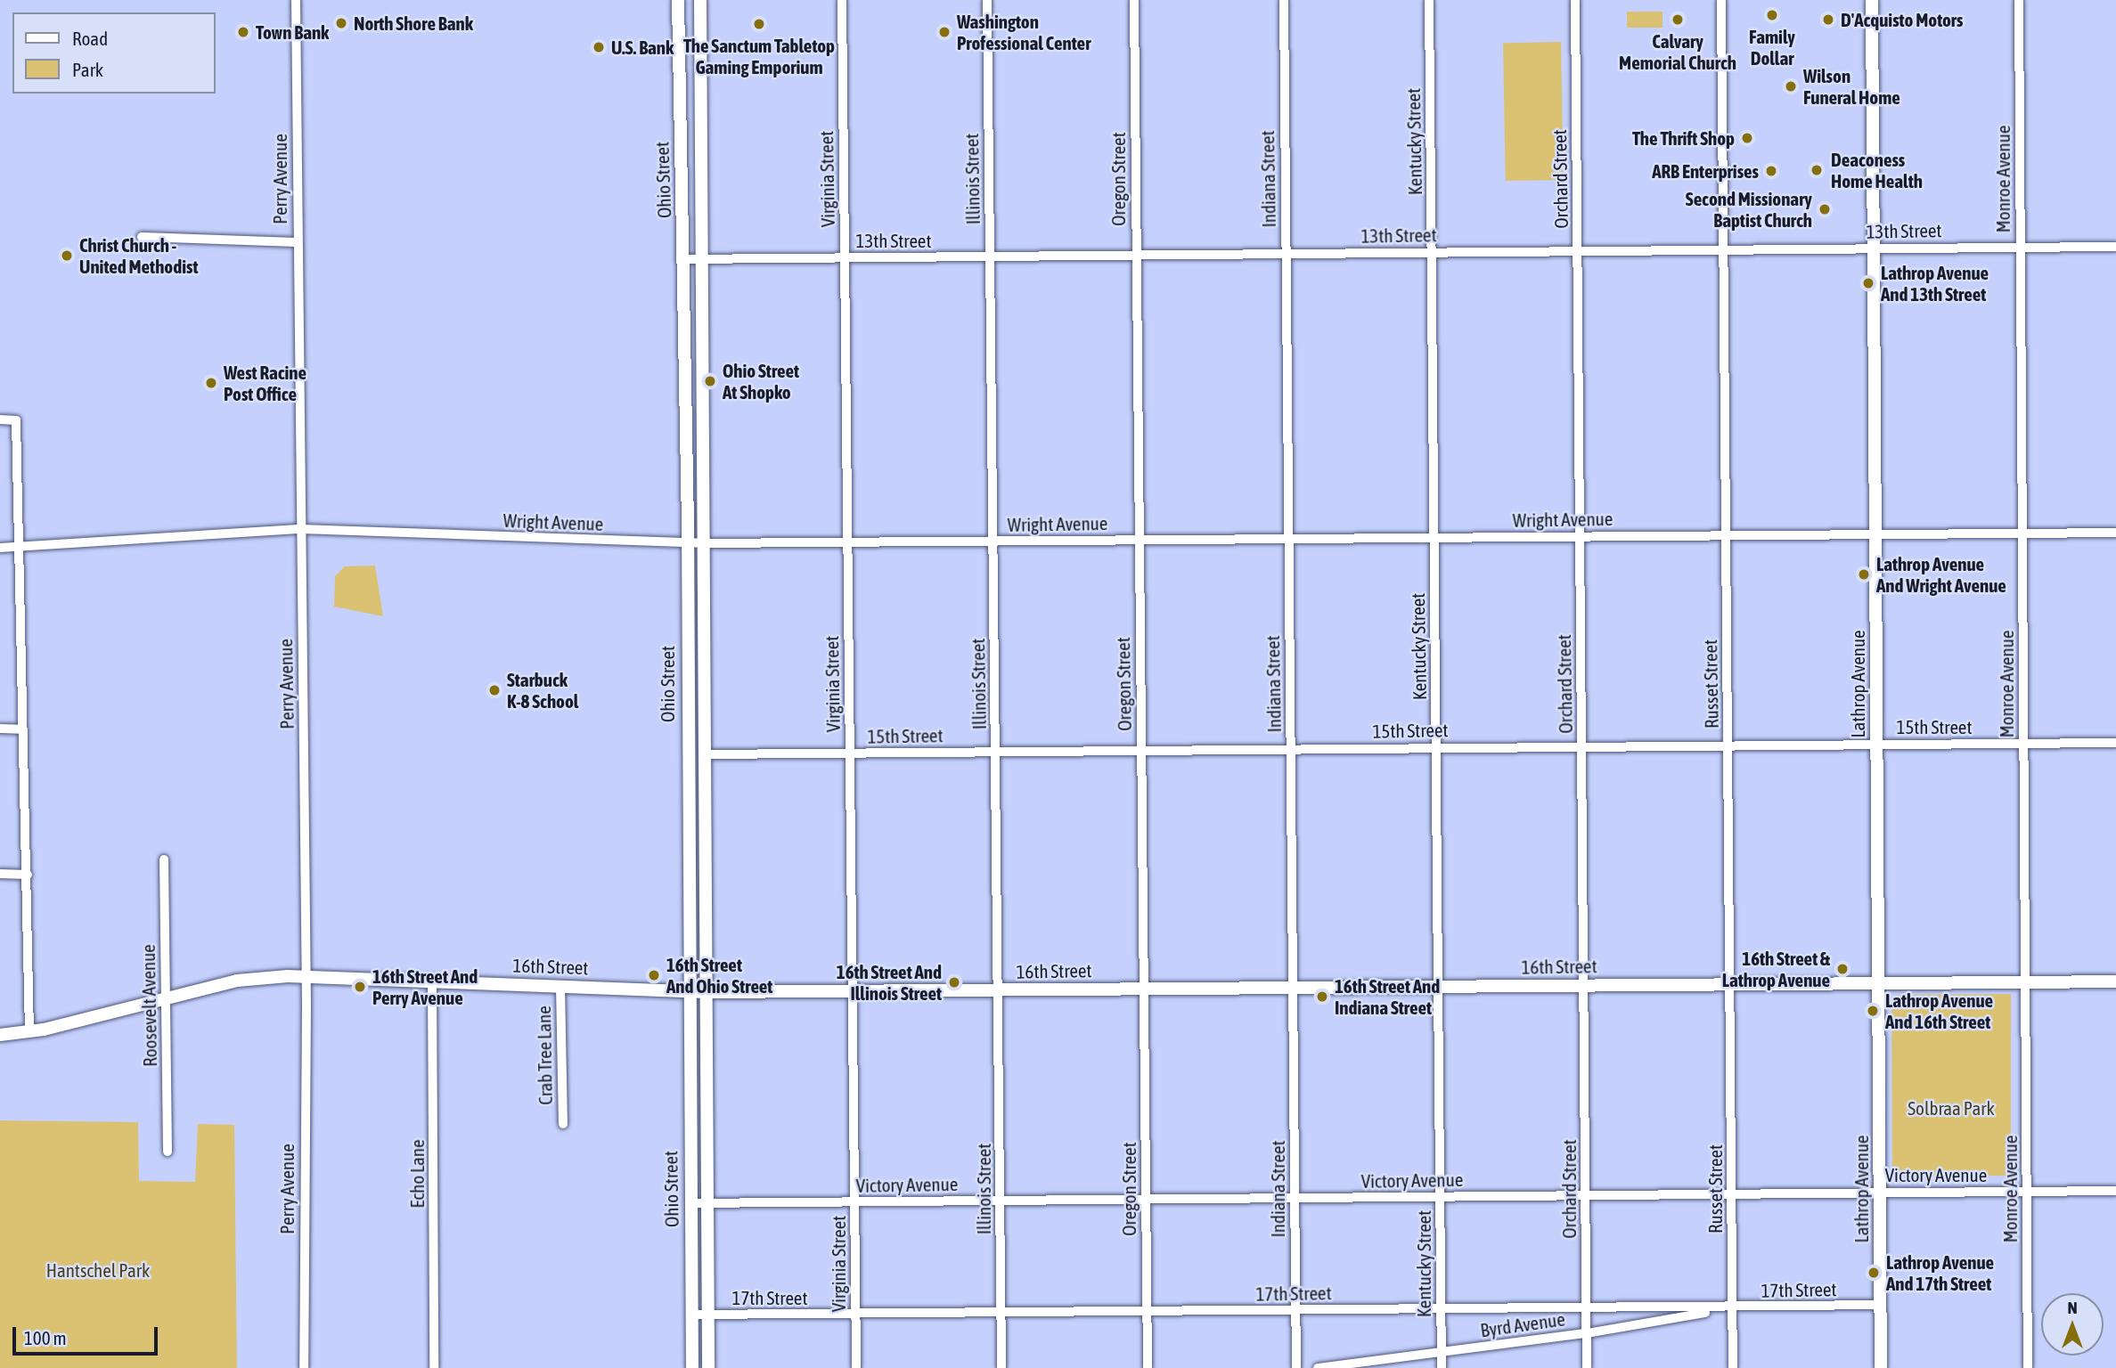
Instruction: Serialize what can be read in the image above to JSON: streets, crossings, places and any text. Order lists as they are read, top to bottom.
{
  "streets": {
    "street": [
      "Kentucky Street",
      "Perry Avenue",
      "Virginia Street",
      "Illinois Street",
      "Oregon Street",
      "Indiana Street",
      "Orchard Street",
      "Monroe Avenue",
      "Ohio Street",
      "13th Street",
      "Wright Avenue",
      "Russet Street",
      "Lathrop Avenue",
      "15th Street",
      "16th Street",
      "Roosevelt Avenue",
      "Crab Tree Lane",
      "Echo Lane",
      "Victory Avenue",
      "17th Street",
      "Byrd Avenue"
    ]
  },
  "crossings": [
    ["Kentucky Street", "13th Street"],
    ["Kentucky Street", "Wright Avenue"],
    ["Kentucky Street", "15th Street"],
    ["Kentucky Street", "16th Street"],
    ["Kentucky Street", "Victory Avenue"],
    ["Kentucky Street", "17th Street"],
    ["Kentucky Street", "Byrd Avenue"],
    ["Perry Avenue", "Wright Avenue"],
    ["Perry Avenue", "16th Street"],
    ["Virginia Street", "13th Street"],
    ["Virginia Street", "Wright Avenue"],
    ["Virginia Street", "15th Street"],
    ["Virginia Street", "16th Street"],
    ["Virginia Street", "Victory Avenue"],
    ["Virginia Street", "17th Street"],
    ["Illinois Street", "13th Street"],
    ["Illinois Street", "Wright Avenue"],
    ["Illinois Street", "15th Street"],
    ["Illinois Street", "16th Street"],
    ["Illinois Street", "Victory Avenue"],
    ["Illinois Street", "17th Street"],
    ["Oregon Street", "13th Street"],
    ["Oregon Street", "Wright Avenue"],
    ["Oregon Street", "15th Street"],
    ["Oregon Street", "16th Street"],
    ["Oregon Street", "Victory Avenue"],
    ["Oregon Street", "17th Street"],
    ["Indiana Street", "13th Street"],
    ["Indiana Street", "Wright Avenue"],
    ["Indiana Street", "15th Street"],
    ["Indiana Street", "16th Street"],
    ["Indiana Street", "Victory Avenue"],
    ["Indiana Street", "17th Street"],
    ["Orchard Street", "13th Street"],
    ["Orchard Street", "Wright Avenue"],
    ["Orchard Street", "15th Street"],
    ["Orchard Street", "16th Street"],
    ["Orchard Street", "Victory Avenue"],
    ["Orchard Street", "17th Street"],
    ["Orchard Street", "Byrd Avenue"],
    ["Monroe Avenue", "13th Street"],
    ["Monroe Avenue", "Wright Avenue"],
    ["Monroe Avenue", "15th Street"],
    ["Monroe Avenue", "16th Street"],
    ["Monroe Avenue", "Victory Avenue"],
    ["Ohio Street", "13th Street"],
    ["Ohio Street", "Wright Avenue"],
    ["Ohio Street", "15th Street"],
    ["Ohio Street", "16th Street"],
    ["Ohio Street", "Victory Avenue"],
    ["Ohio Street", "17th Street"],
    ["13th Street", "Russet Street"],
    ["13th Street", "Lathrop Avenue"],
    ["Wright Avenue", "Russet Street"],
    ["Wright Avenue", "Lathrop Avenue"],
    ["Russet Street", "15th Street"],
    ["Russet Street", "16th Street"],
    ["Russet Street", "Victory Avenue"],
    ["Russet Street", "17th Street"],
    ["Russet Street", "Byrd Avenue"],
    ["Lathrop Avenue", "15th Street"],
    ["Lathrop Avenue", "16th Street"],
    ["Lathrop Avenue", "Victory Avenue"],
    ["Lathrop Avenue", "17th Street"],
    ["16th Street", "Roosevelt Avenue"],
    ["16th Street", "Crab Tree Lane"],
    ["16th Street", "Echo Lane"],
    ["17th Street", "Byrd Avenue"]
  ],
  "parks": ["Solbraa Park", "Hantschel Park"],
  "places": [
    "Family Dollar",
    "Calvary Memorial Church",
    "D'Acquisto Motors",
    "North Shore Bank",
    "The Sanctum Tabletop Gaming Emporium",
    "Town Bank",
    "Washington Professional Center",
    "U.S. Bank",
    "Wilson Funeral Home",
    "The Thrift Shop",
    "Deaconess Home Health",
    "ARB Enterprises",
    "Second Missionary Baptist Church",
    "Christ Church - United Methodist",
    "Lathrop Avenue And 13th Street",
    "Ohio Street At Shopko",
    "West Racine Post Office",
    "Lathrop Avenue And Wright Avenue",
    "Starbuck K-8 School",
    "16th Street & Lathrop Avenue",
    "16th Street And Ohio Street",
    "16th Street And Illinois Street",
    "16th Street And Perry Avenue",
    "16th Street And Indiana Street",
    "Lathrop Avenue And 16th Street",
    "Lathrop Avenue And 17th Street"
  ],
  "legend": ["Road", "Park"],
  "scale_bar": "100 m",
  "north": "top"
}
